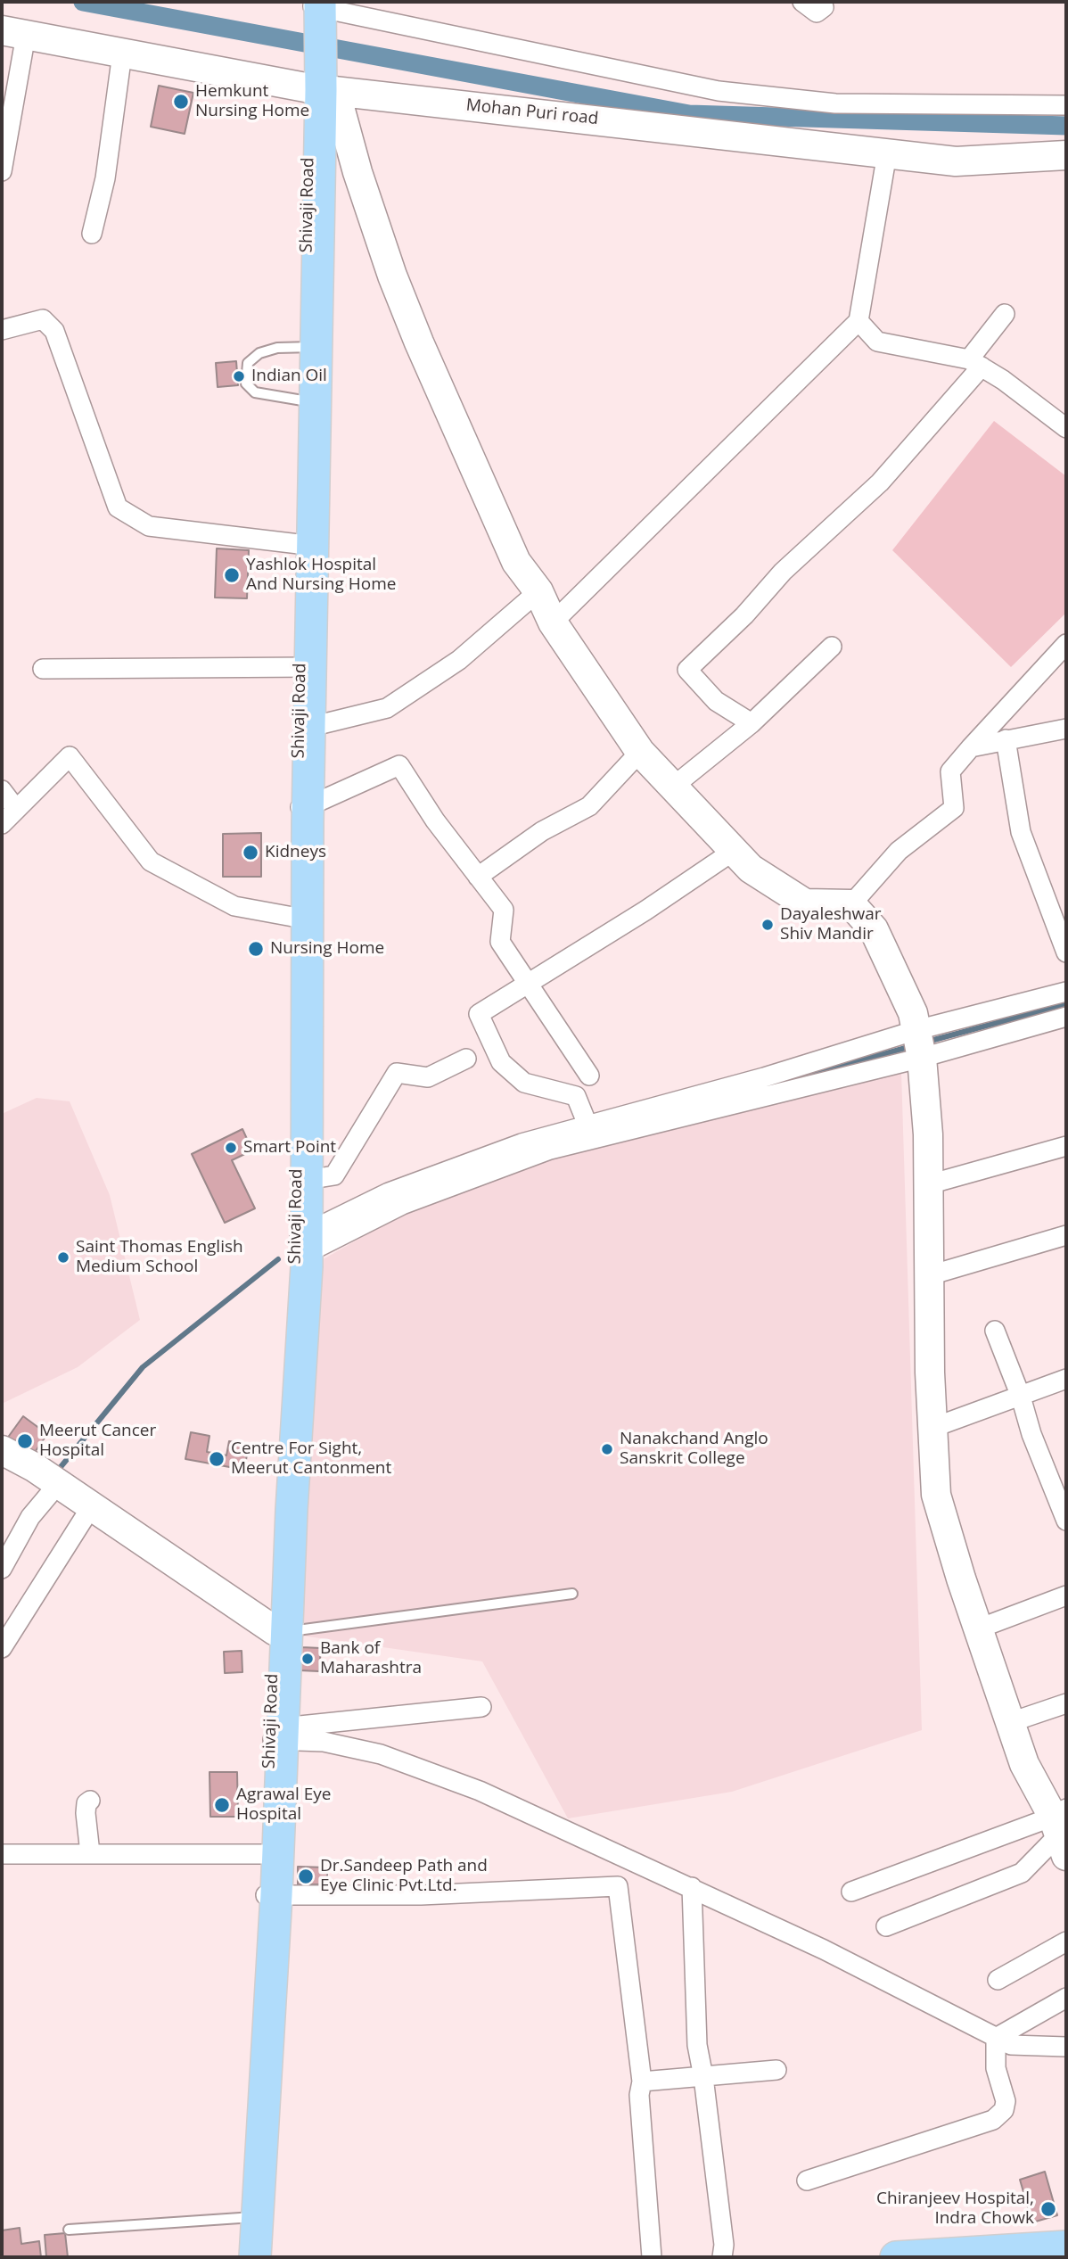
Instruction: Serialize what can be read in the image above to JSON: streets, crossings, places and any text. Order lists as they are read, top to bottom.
{
  "streets": {
    "main road": ["Shivaji Road"],
    "street": ["Mohan Puri road"]
  },
  "crossings": [
    ["Mohan Puri road", "Shivaji Road"]
  ],
  "places": [
    "Hemkunt Nursing Home",
    "Indian Oil",
    "Yashlok Hospital And Nursing Home",
    "Kidneys",
    "Dayaleshwar Shiv Mandir",
    "Nursing Home",
    "Smart Point",
    "Saint Thomas English Medium School",
    "Meerut Cancer Hospital",
    "Nanakchand Anglo Sanskrit College",
    "Centre For Sight, Meerut Cantonment",
    "Bank of Maharashtra",
    "Agrawal Eye Hospital",
    "Dr.Sandeep Path and Eye Clinic Pvt.Ltd.",
    "Chiranjeev Hospital, Indra Chowk"
  ]
}
